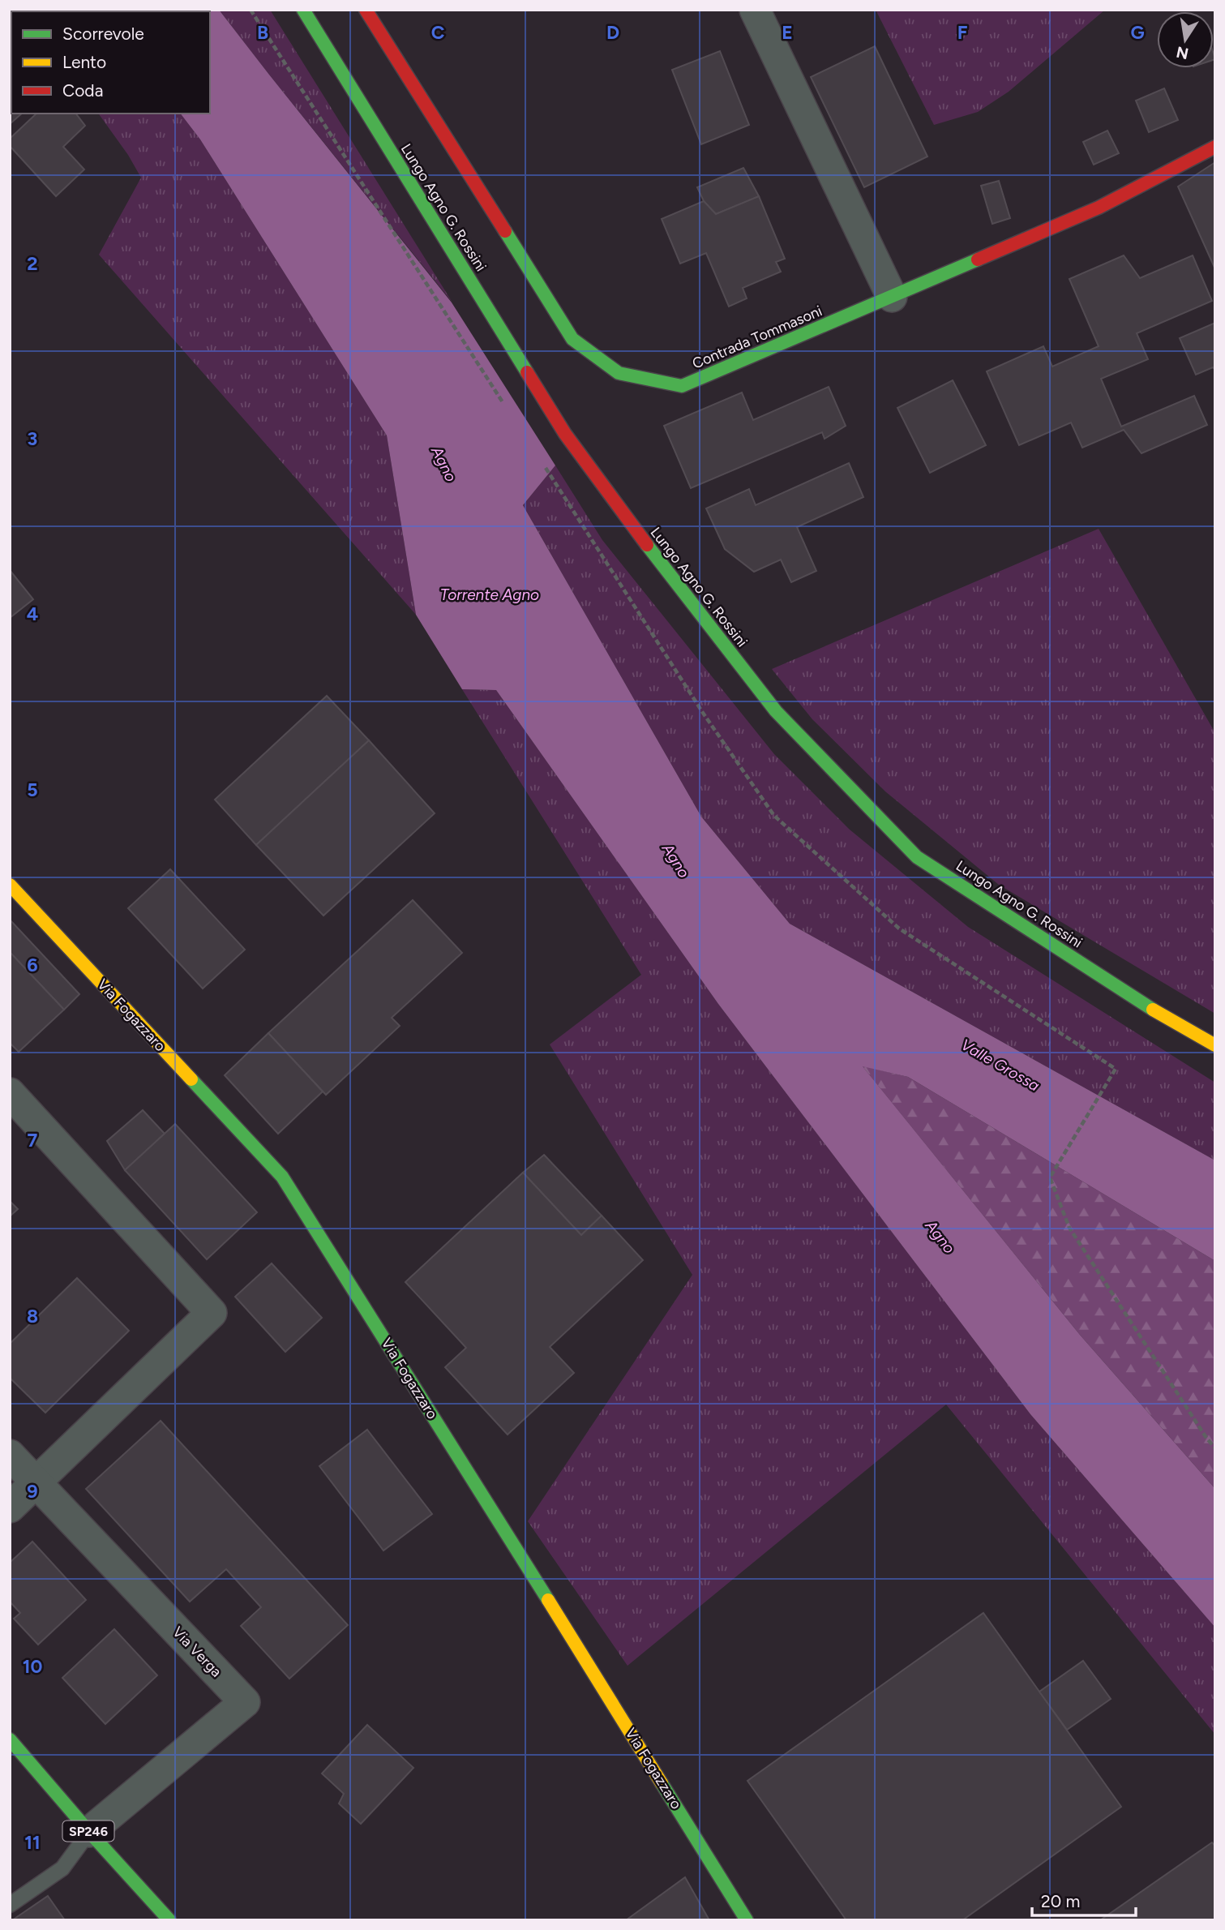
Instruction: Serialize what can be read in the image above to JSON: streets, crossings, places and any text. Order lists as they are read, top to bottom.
{
  "streets": {
    "street": [
      "Lungo Agno G. Rossini",
      "Contrada Tommasoni",
      "Via Fogazzaro",
      "Via Verga",
      "SP246"
    ]
  },
  "crossings": [
    ["Via Verga", "SP246"]
  ],
  "water": ["Agno", "Torrente Agno", "Valle Grossa"],
  "legend": ["Scorrevole", "Lento", "Coda"],
  "scale_bar": "20 m",
  "north": "bottom",
  "grid": {
    "columns": [
      "B",
      "C",
      "D",
      "E",
      "F",
      "G"
    ],
    "rows": [
      "2",
      "3",
      "4",
      "5",
      "6",
      "7",
      "8",
      "9",
      "10",
      "11"
    ]
  }
}
